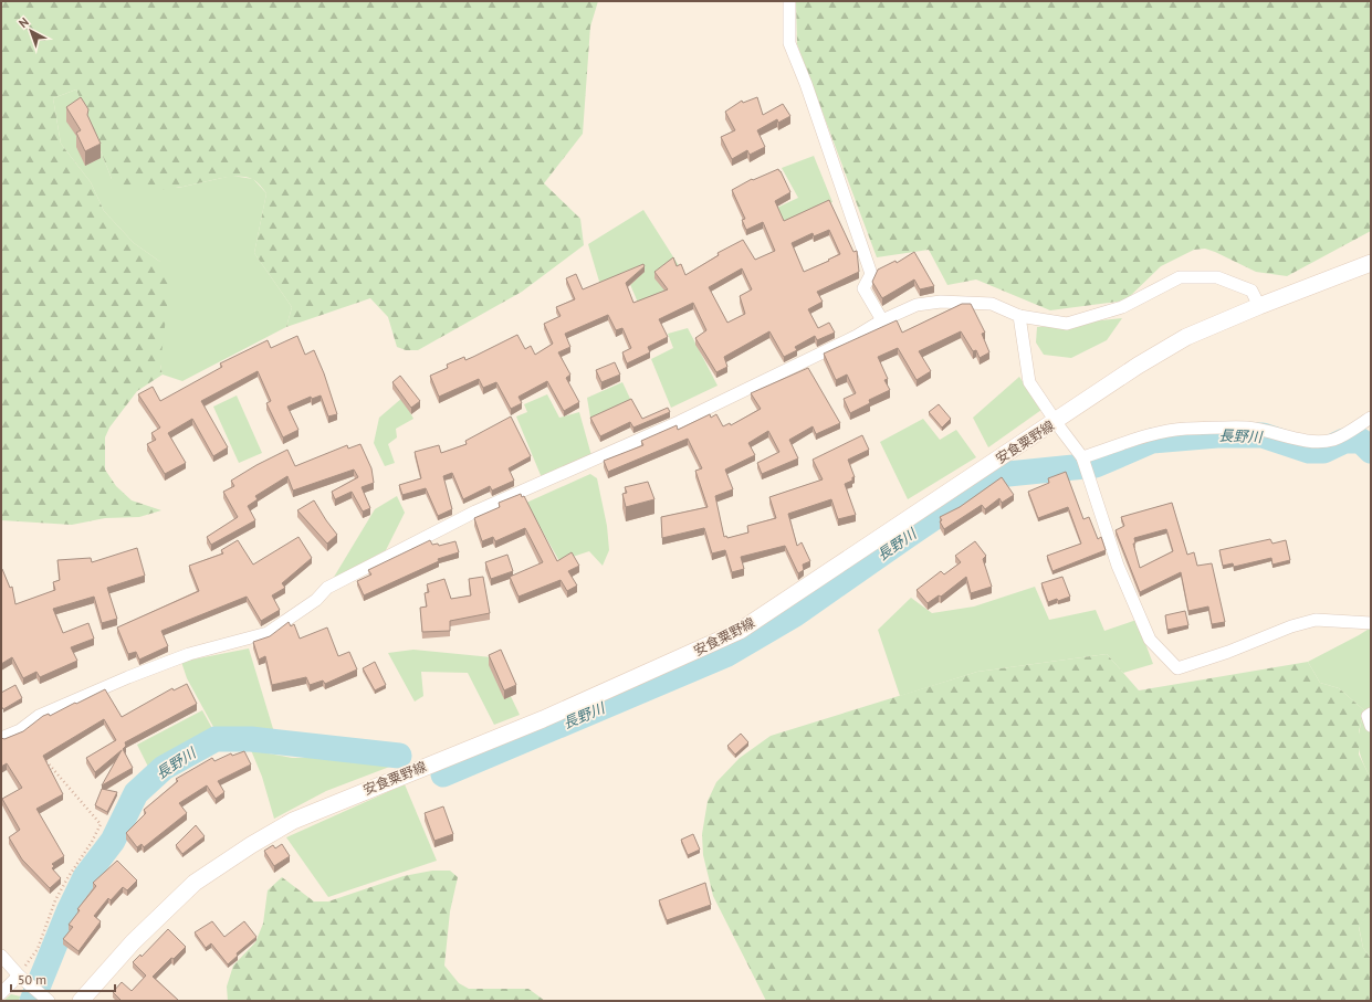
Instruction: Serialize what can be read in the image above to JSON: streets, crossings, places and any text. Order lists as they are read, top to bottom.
{
  "streets": {
    "main road": ["安食粟野線"]
  },
  "water": ["長野川"],
  "scale_bar": "50 m",
  "north": "top left"
}
